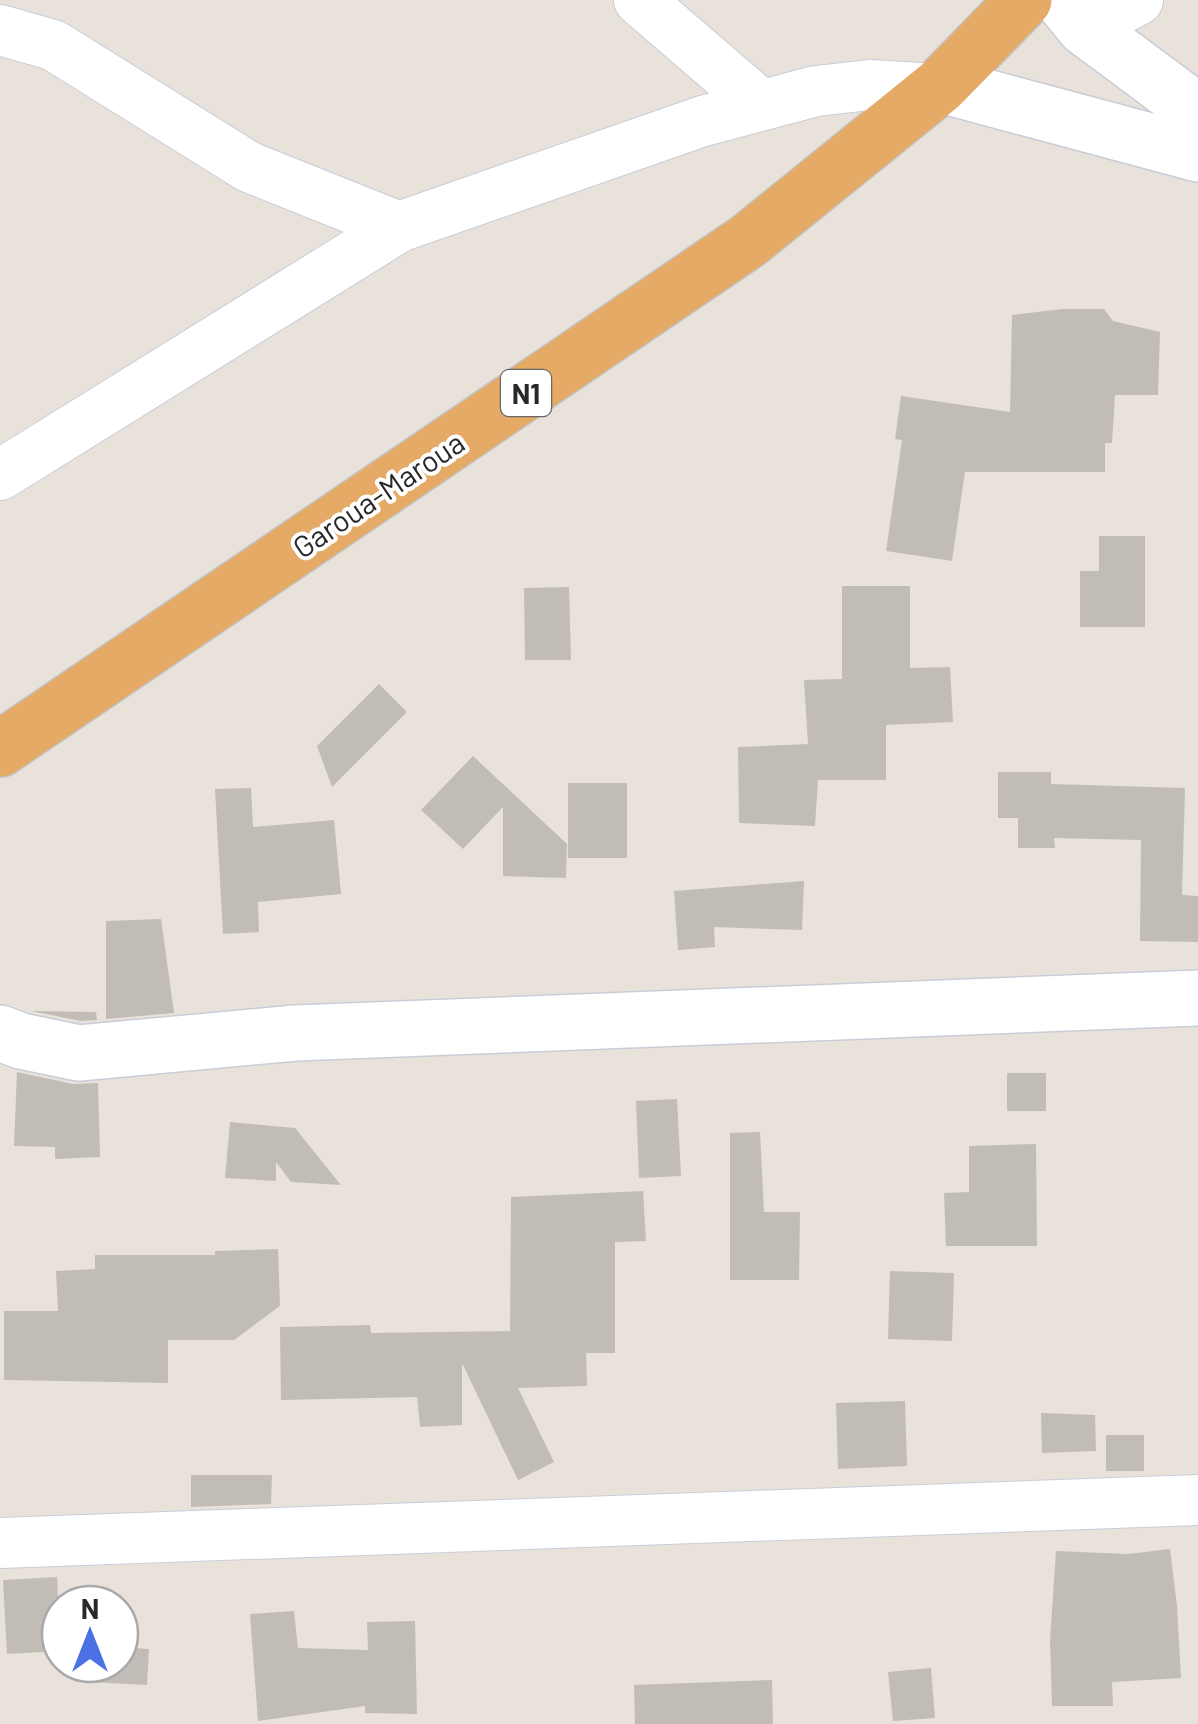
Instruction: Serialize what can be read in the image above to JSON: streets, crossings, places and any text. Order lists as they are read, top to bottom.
{
  "streets": {
    "highway": ["N1", "Garoua-Maroua"]
  },
  "north": "top"
}
